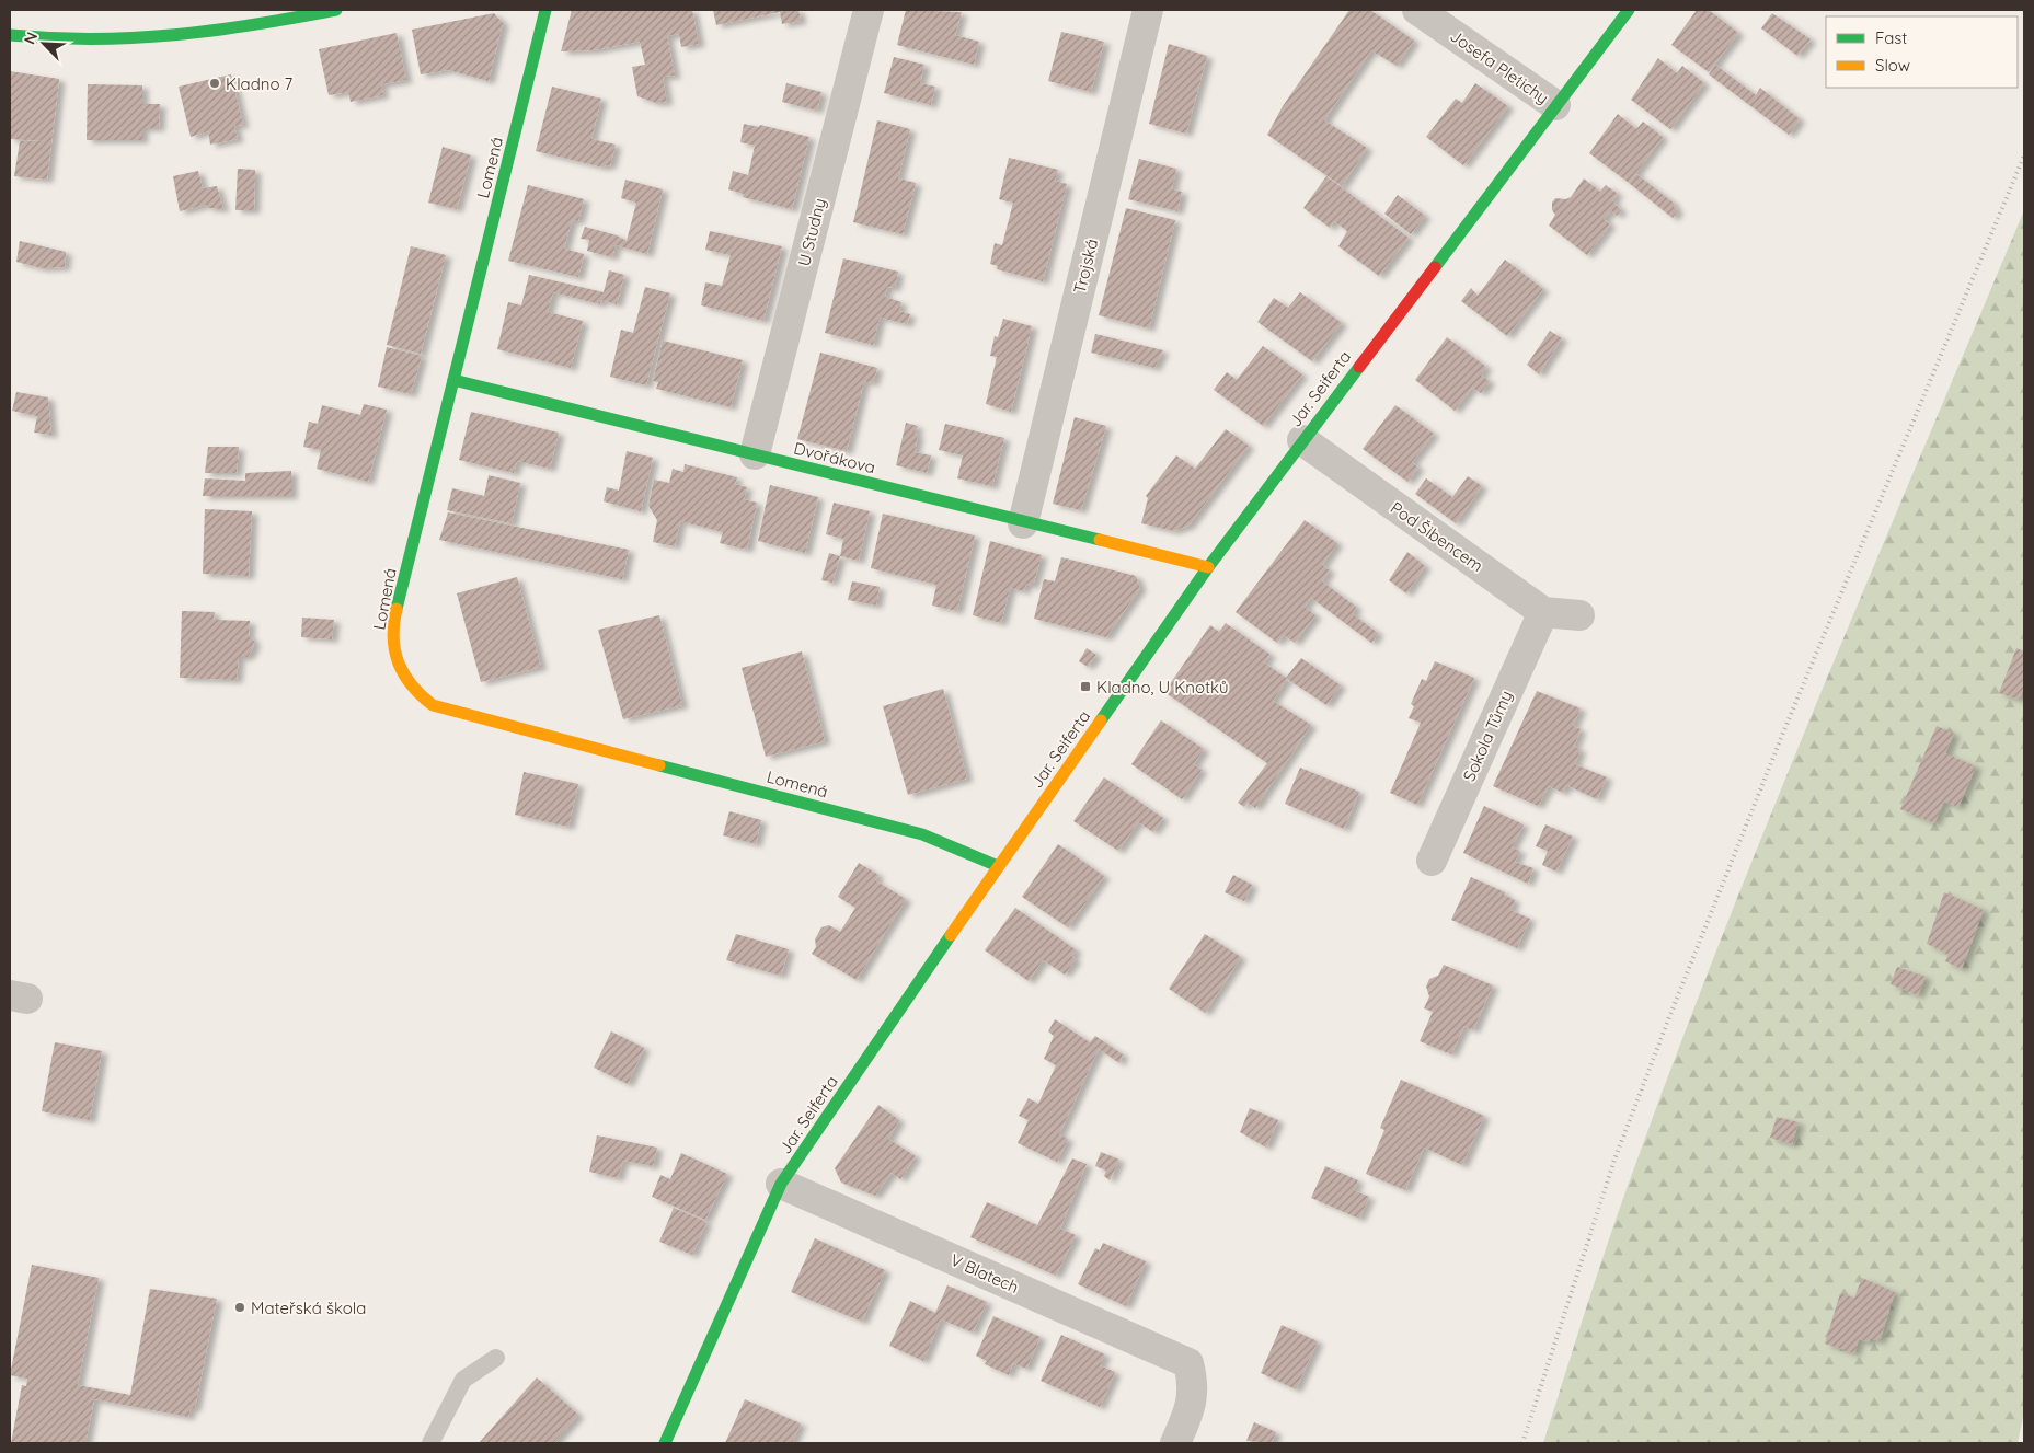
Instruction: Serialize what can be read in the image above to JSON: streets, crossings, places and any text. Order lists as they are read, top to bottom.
{
  "streets": {
    "street": [
      "Josefa Pletichy",
      "Lomená",
      "U Studny",
      "Trojská",
      "Jar. Seiferta",
      "Dvořákova",
      "Pod Šibencem",
      "Sokola Tůmy",
      "V Blatech"
    ]
  },
  "crossings": [
    ["Josefa Pletichy", "Jar. Seiferta"],
    ["Lomená", "Jar. Seiferta"],
    ["Lomená", "Dvořákova"],
    ["U Studny", "Dvořákova"],
    ["Trojská", "Dvořákova"],
    ["Jar. Seiferta", "Dvořákova"],
    ["Jar. Seiferta", "Pod Šibencem"],
    ["Jar. Seiferta", "V Blatech"],
    ["Pod Šibencem", "Sokola Tůmy"]
  ],
  "places": {
    "other": ["Kladno 7", "Mateřská škola"],
    "transit": ["Kladno, U Knotků"]
  },
  "legend": ["Fast", "Slow"],
  "north": "top left"
}
